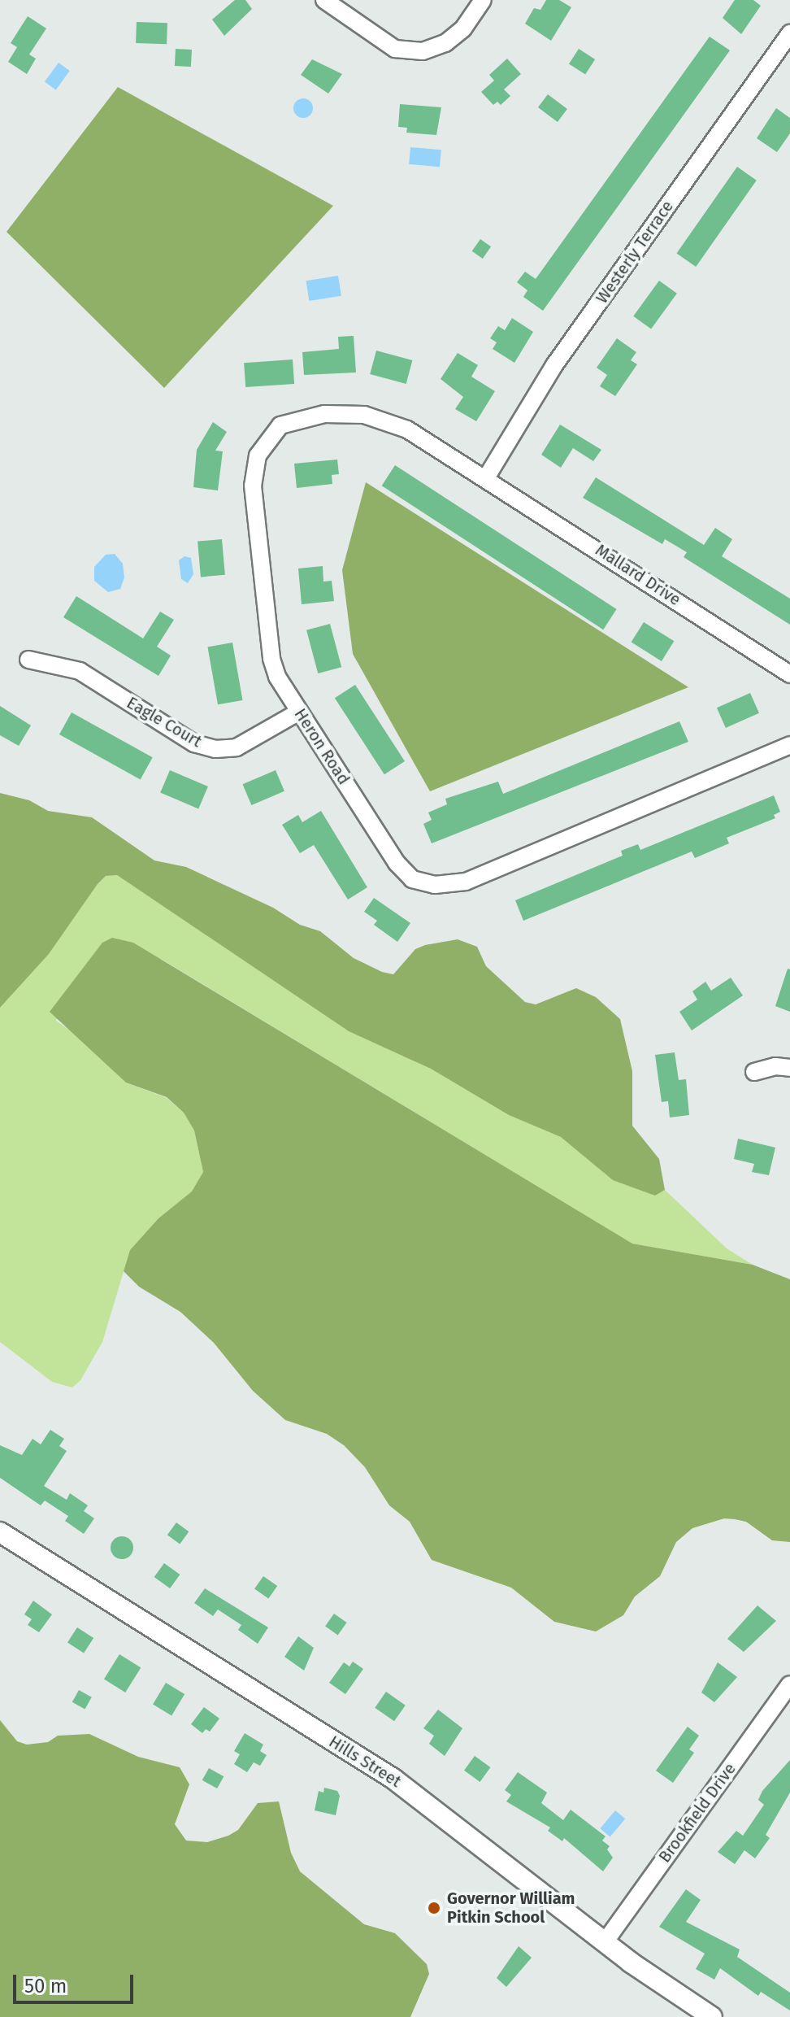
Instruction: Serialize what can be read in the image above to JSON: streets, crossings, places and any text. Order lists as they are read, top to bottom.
{
  "streets": {
    "street": [
      "Westerly Terrace",
      "Mallard Drive",
      "Eagle Court",
      "Heron Road",
      "Hills Street",
      "Brookfield Drive"
    ]
  },
  "crossings": [
    ["Westerly Terrace", "Mallard Drive"],
    ["Westerly Terrace", "Heron Road"],
    ["Mallard Drive", "Heron Road"],
    ["Eagle Court", "Heron Road"],
    ["Hills Street", "Brookfield Drive"]
  ],
  "places": ["Governor William Pitkin School"],
  "scale_bar": "50 m"
}
